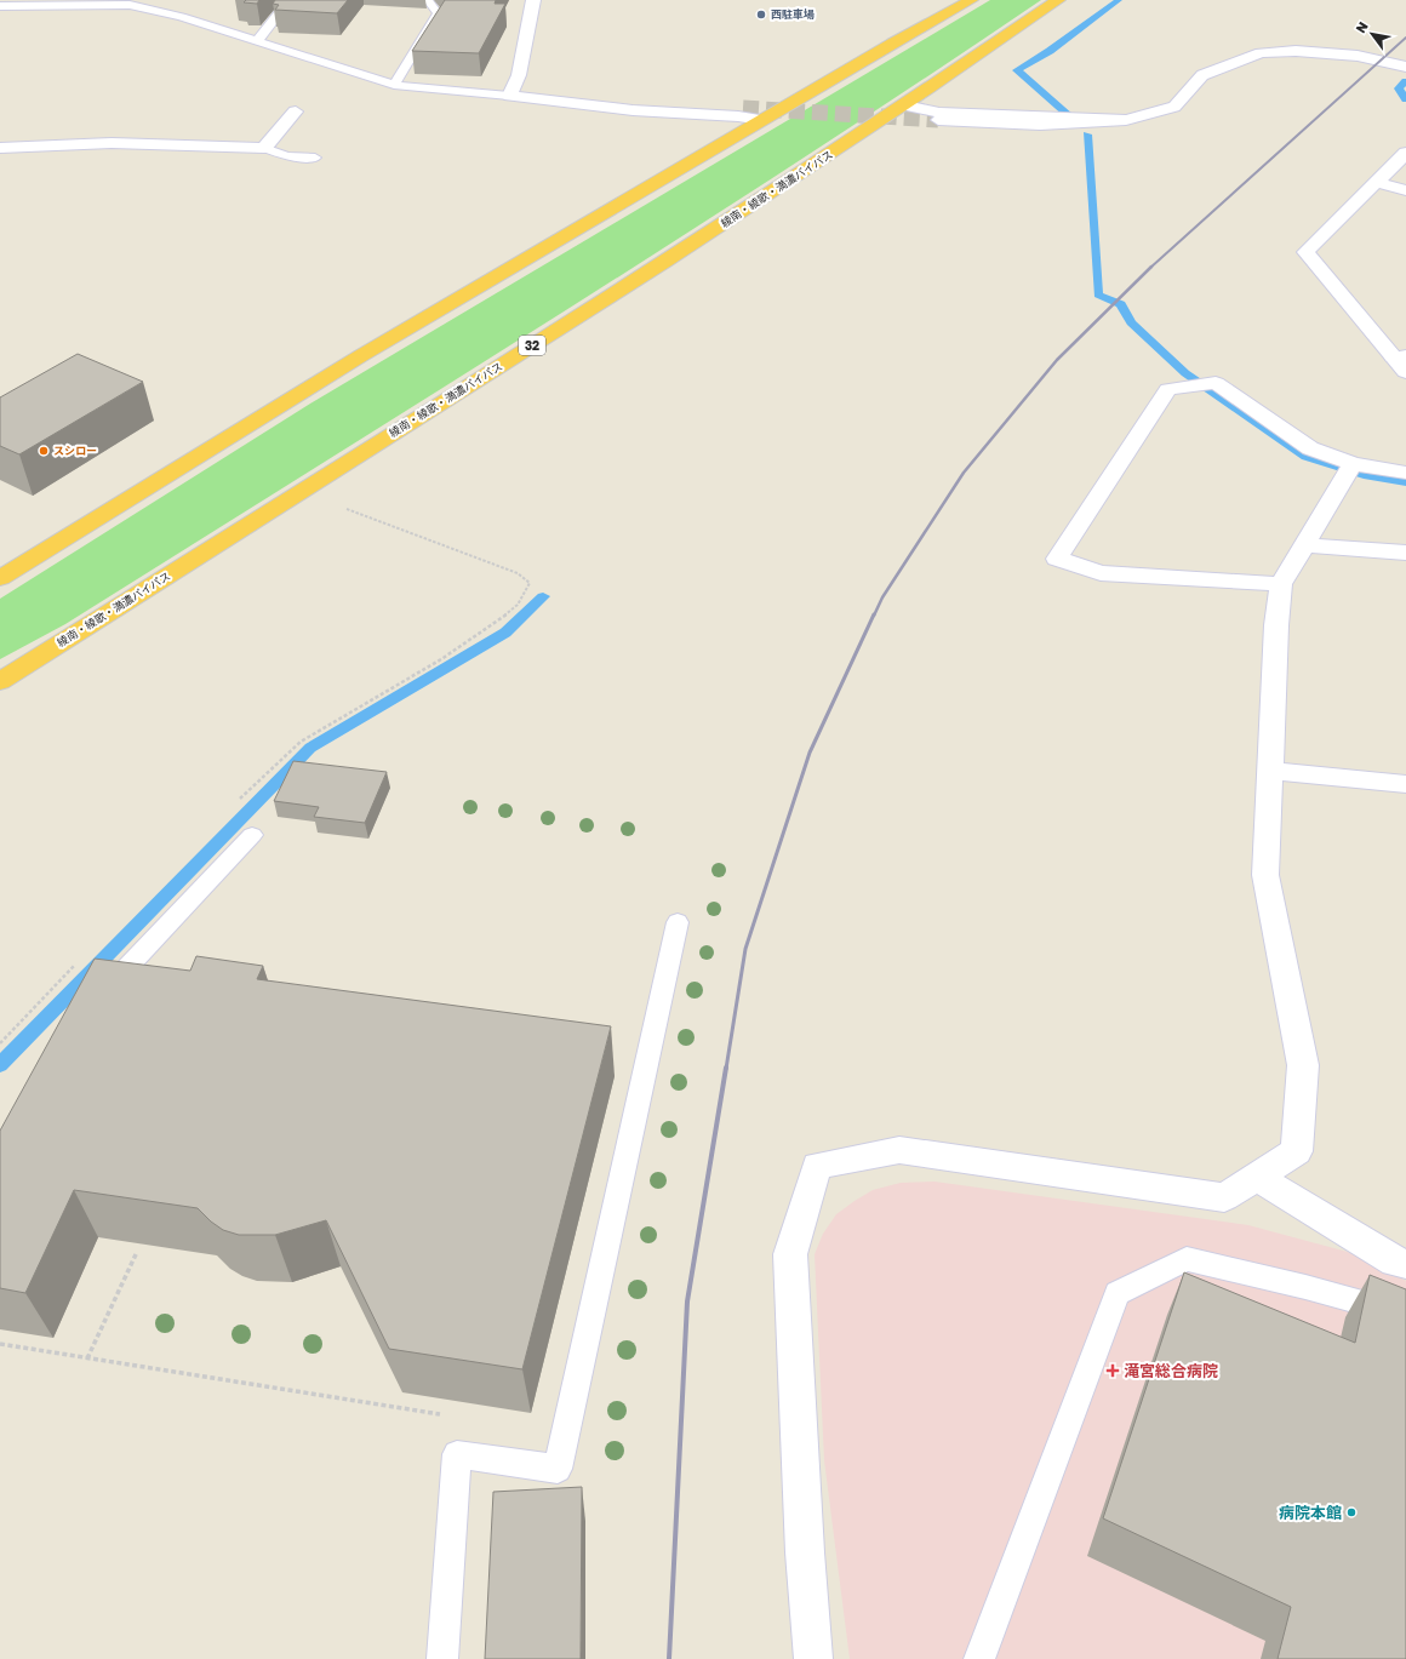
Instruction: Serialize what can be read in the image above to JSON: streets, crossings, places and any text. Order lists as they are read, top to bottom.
{
  "streets": {
    "highway": ["綾南・綾歌・満濃バイパス", "32"]
  },
  "places": {
    "other": ["西駐車場", "スシロー", "病院本館"],
    "health": ["滝宮総合病院"]
  },
  "north": "top left"
}
